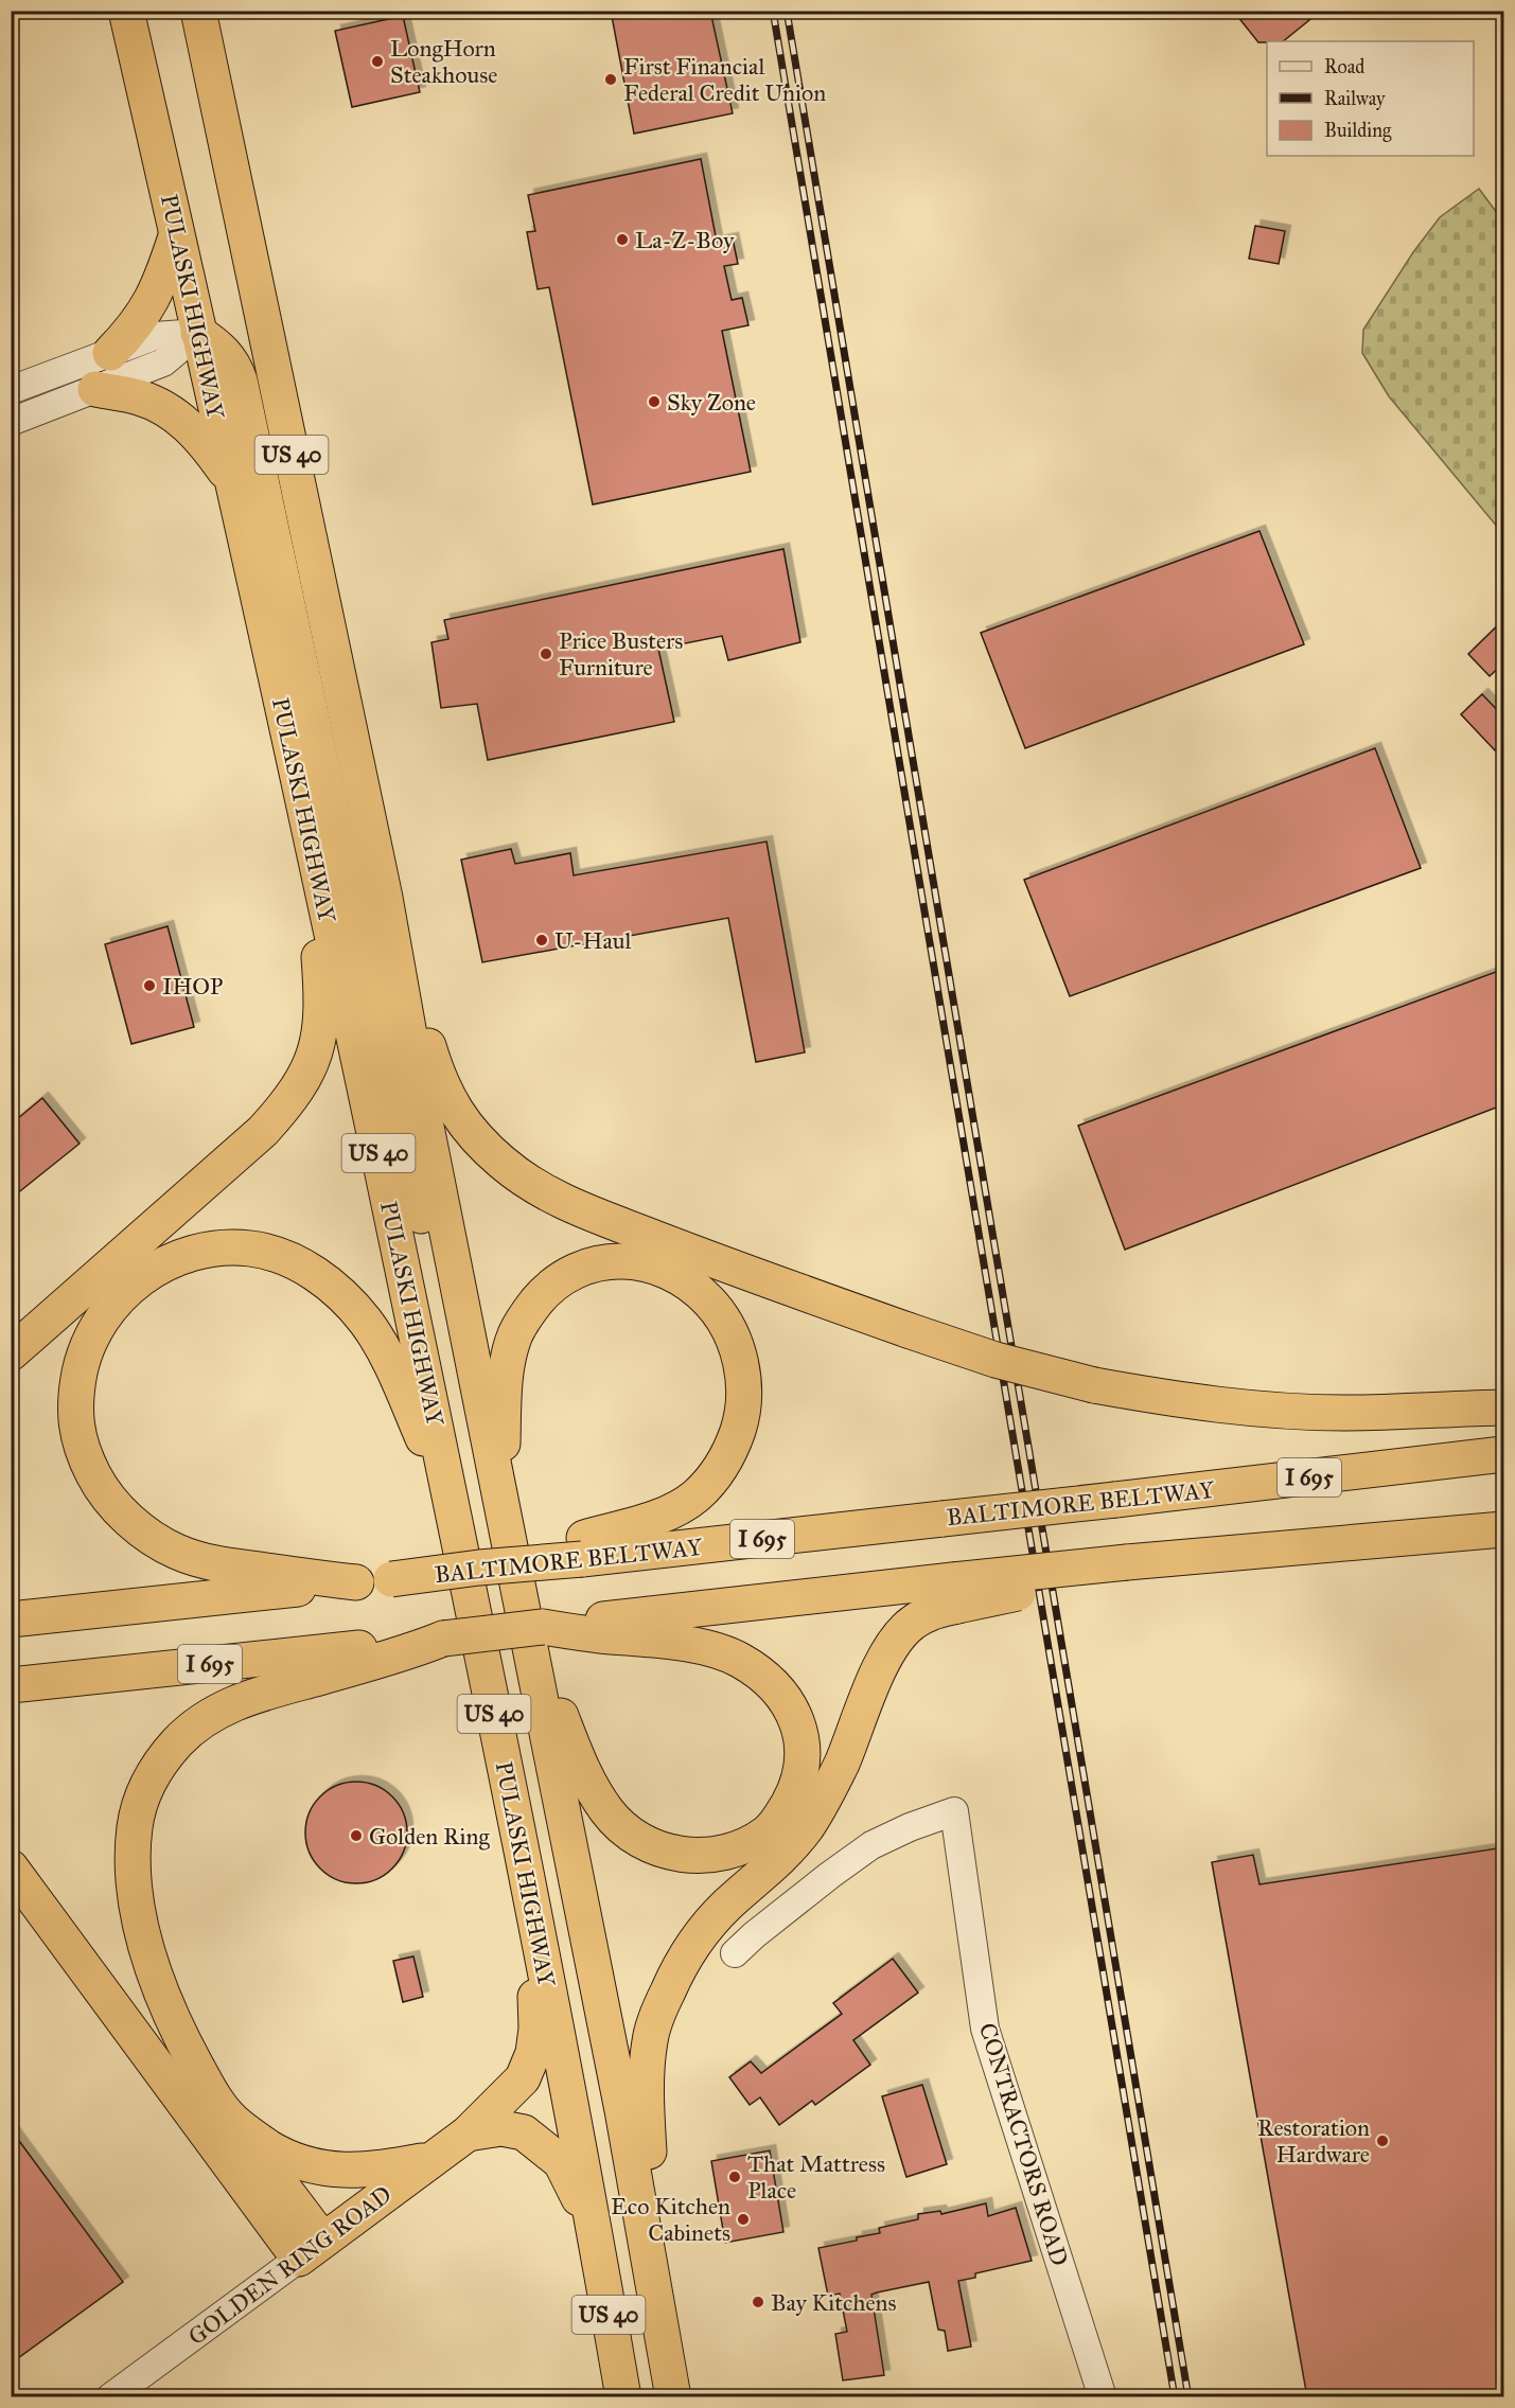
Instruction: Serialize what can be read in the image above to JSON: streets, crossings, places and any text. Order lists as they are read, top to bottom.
{
  "streets": {
    "highway": [
      "PULASKI HIGHWAY",
      "US 40",
      "I 695",
      "BALTIMORE BELTWAY",
      "GOLDEN RING ROAD"
    ],
    "street": ["CONTRACTORS ROAD"]
  },
  "crossings": [
    ["PULASKI HIGHWAY", "I 695"],
    ["PULASKI HIGHWAY", "GOLDEN RING ROAD"]
  ],
  "places": [
    "LongHorn Steakhouse",
    "First Financial Federal Credit Union",
    "La-Z-Boy",
    "Sky Zone",
    "Price Busters Furniture",
    "U-Haul",
    "IHOP",
    "Golden Ring",
    "Restoration Hardware",
    "That Mattress Place",
    "Eco Kitchen Cabinets",
    "Bay Kitchens"
  ],
  "legend": ["Road", "Railway", "Building"]
}
